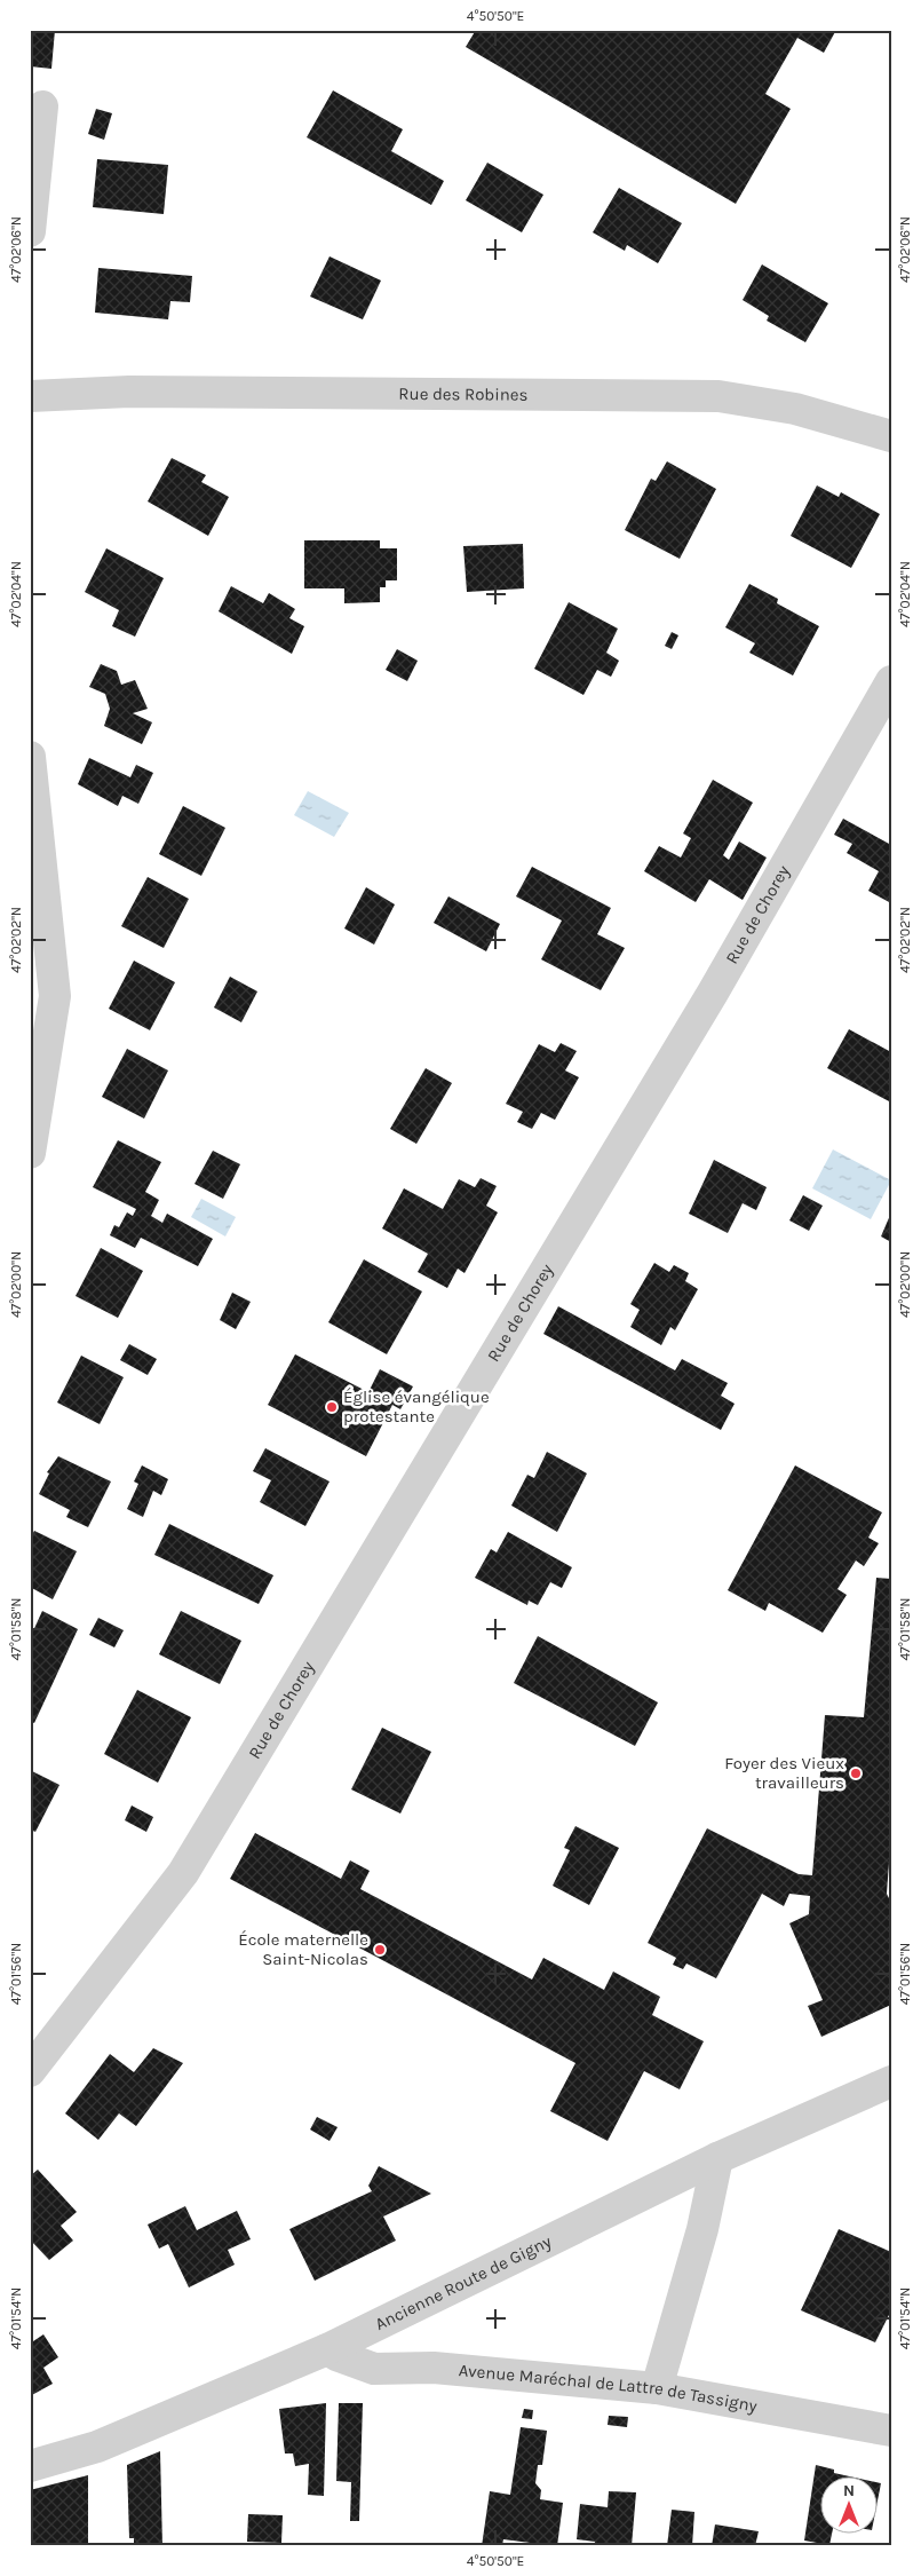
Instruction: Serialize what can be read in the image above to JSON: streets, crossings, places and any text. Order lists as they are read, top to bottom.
{
  "streets": {
    "street": [
      "Rue des Robines",
      "Rue de Chorey",
      "Ancienne Route de Gigny",
      "Avenue Maréchal de Lattre de Tassigny"
    ]
  },
  "crossings": [
    ["Ancienne Route de Gigny", "Avenue Maréchal de Lattre de Tassigny"]
  ],
  "places": ["Église évangélique protestante", "Foyer des Vieux travailleurs", "École maternelle Saint-Nicolas"],
  "north": "top",
  "coordinates": [
    "4°50'50\"E",
    "47°02'06\"N",
    "47°02'04\"N",
    "47°02'02\"N",
    "47°02'00\"N",
    "47°01'58\"N",
    "47°01'56\"N",
    "47°01'54\"N"
  ]
}
